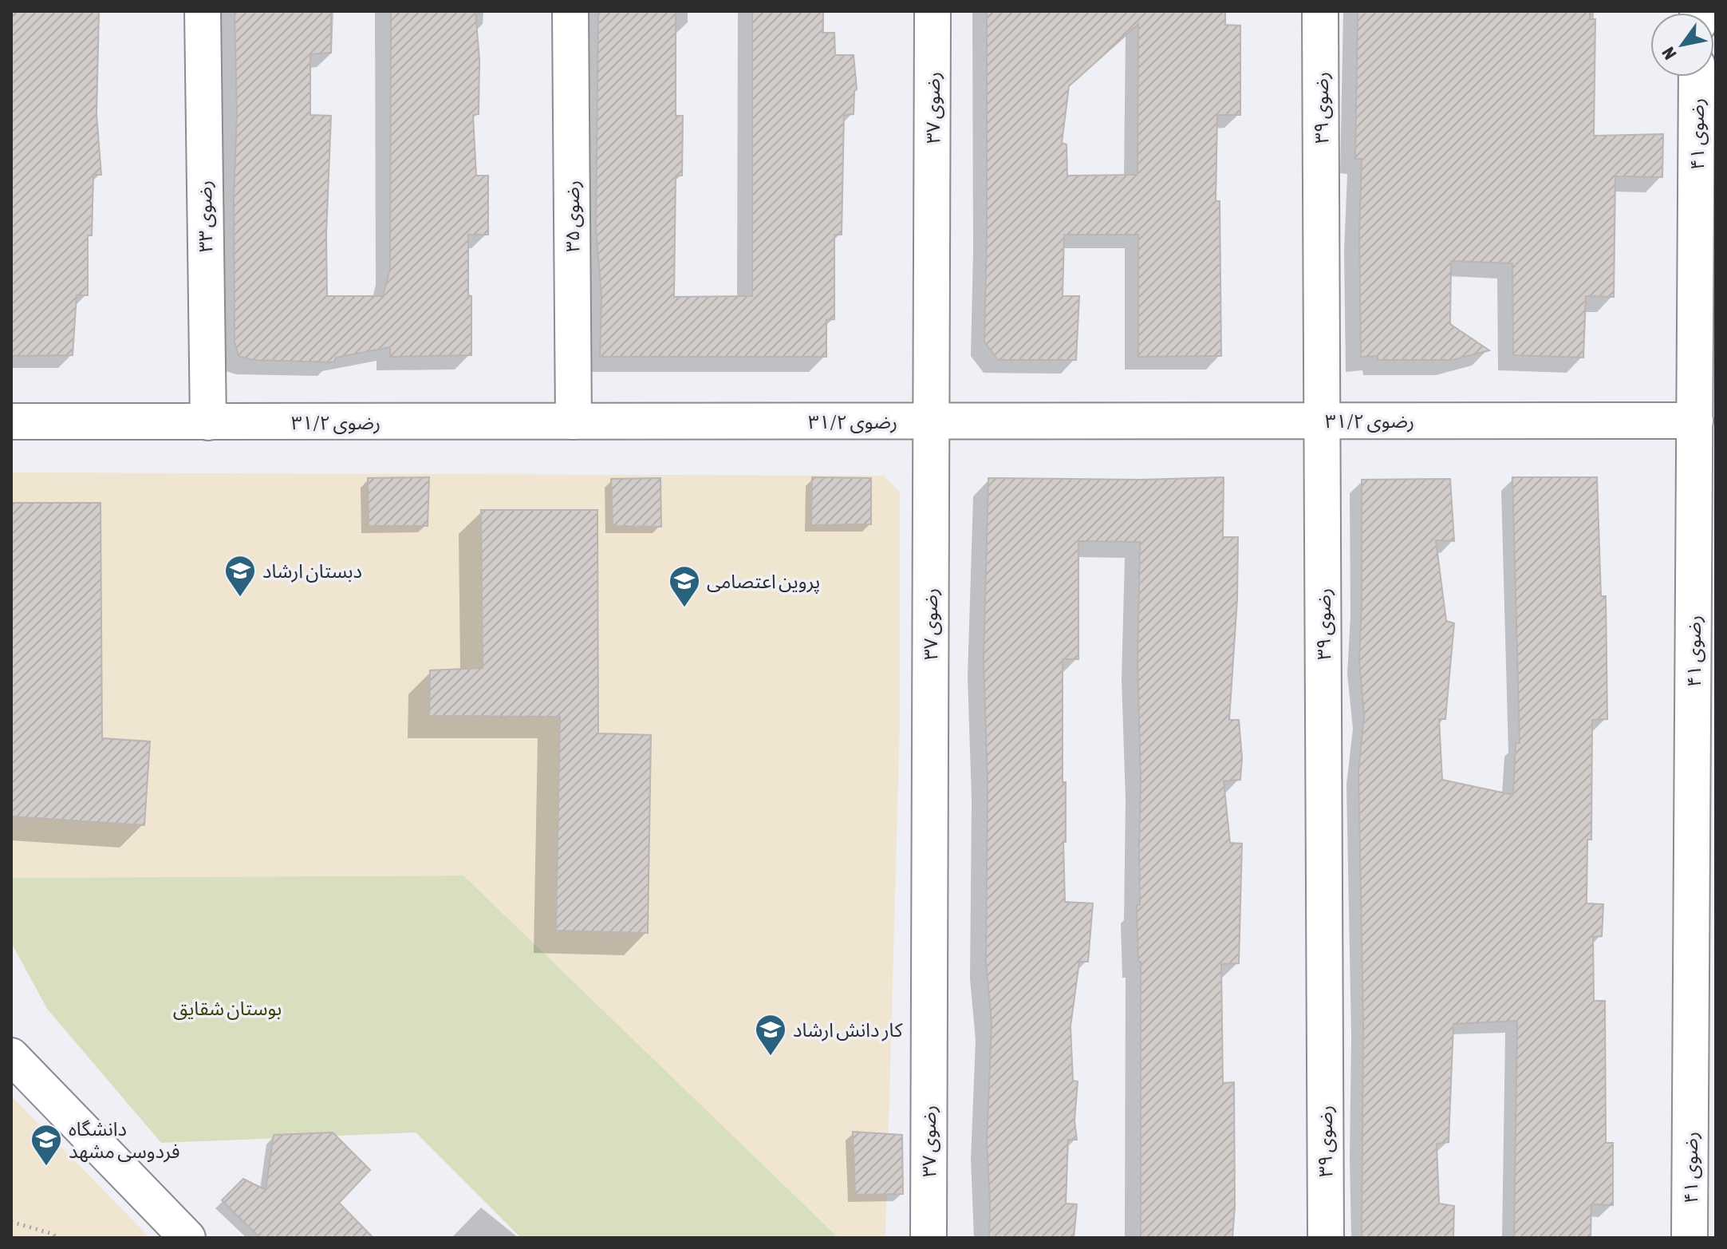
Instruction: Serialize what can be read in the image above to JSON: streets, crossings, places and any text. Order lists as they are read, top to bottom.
{
  "streets": {
    "street": [
      "رضوی ۳۷",
      "رضوی ۳۹",
      "رضوی ۴۱",
      "رضوی ۳۳",
      "رضوی ۳۵",
      "رضوی ۳۱/۲"
    ]
  },
  "crossings": [
    ["رضوی ۳۷", "رضوی ۳۱/۲"],
    ["رضوی ۳۹", "رضوی ۳۱/۲"],
    ["رضوی ۴۱", "رضوی ۳۱/۲"],
    ["رضوی ۳۳", "رضوی ۳۱/۲"],
    ["رضوی ۳۵", "رضوی ۳۱/۲"]
  ],
  "parks": ["بوستان شقایق"],
  "places": {
    "school or university": [
      "دبستان ارشاد",
      "پروین اعتصامی",
      "کار دانش ارشاد",
      "دانشگاه فردوسی مشهد"
    ]
  },
  "north": "bottom left"
}
